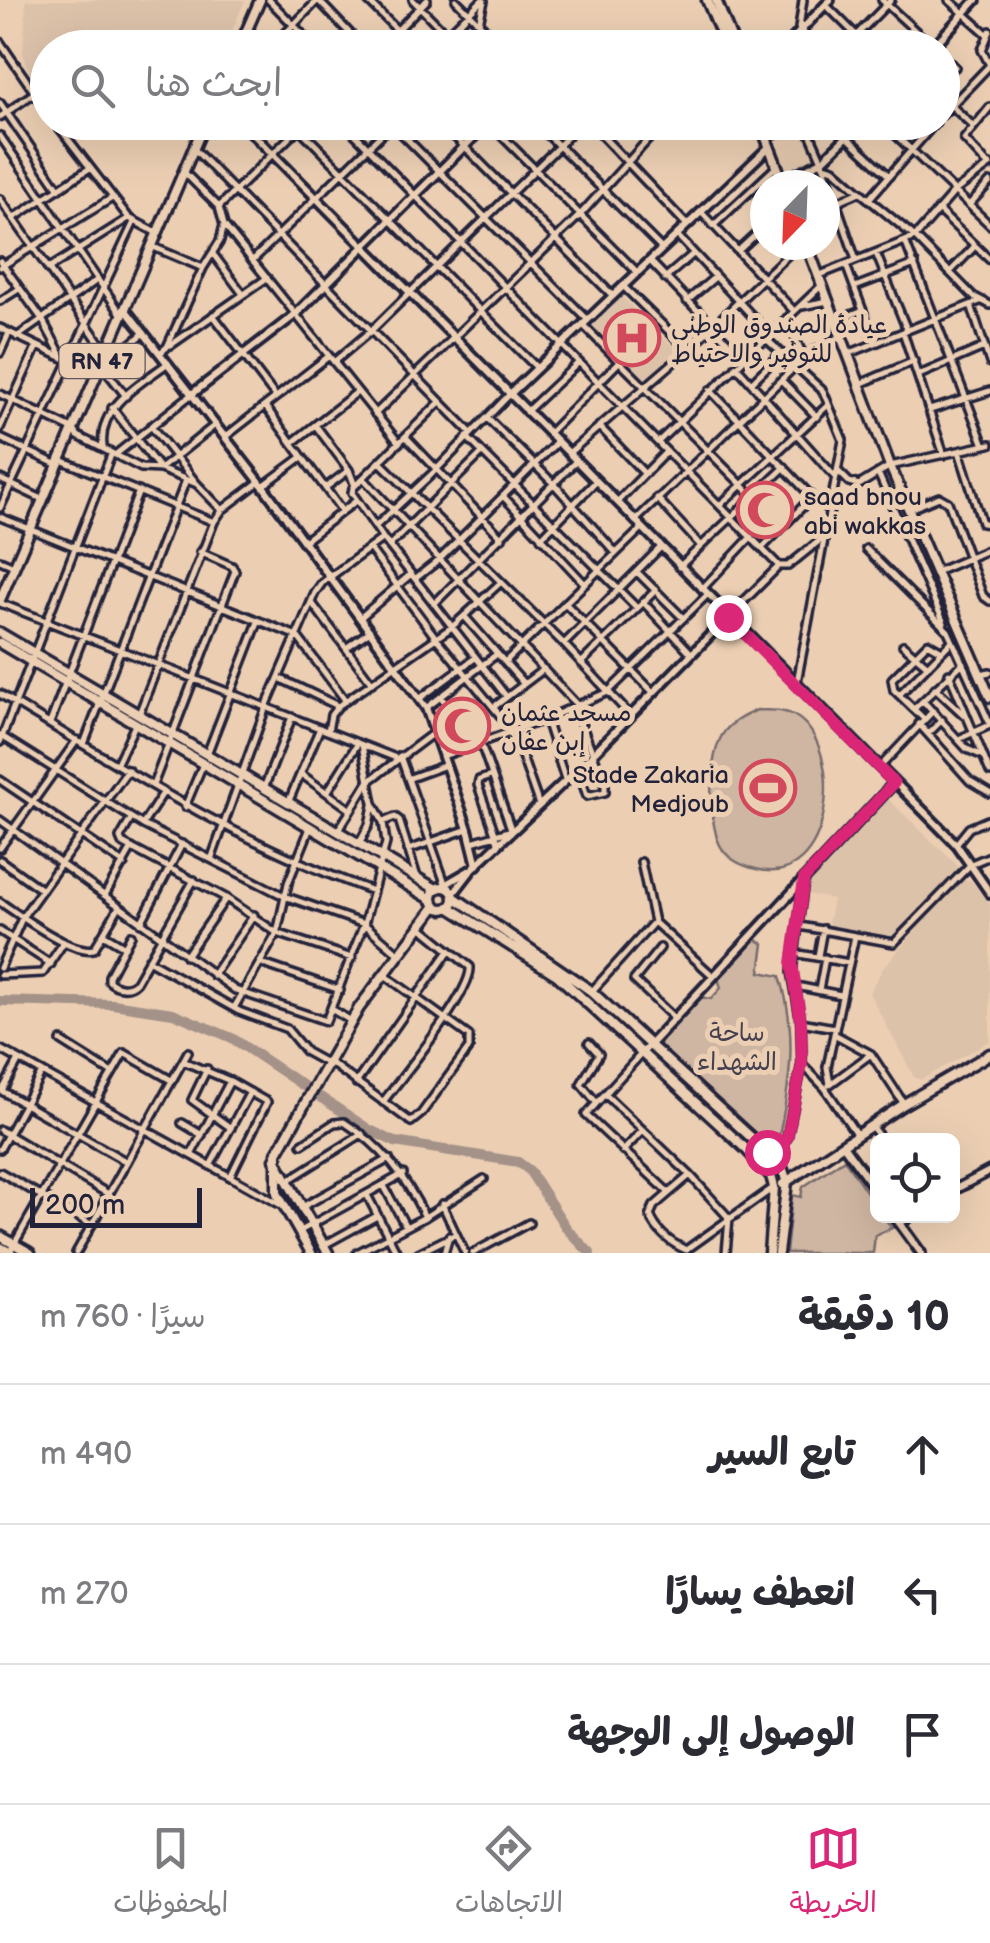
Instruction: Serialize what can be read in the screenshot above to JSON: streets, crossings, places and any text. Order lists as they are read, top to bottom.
{
  "streets": {
    "main road": ["RN 47"]
  },
  "parks": ["ساحة الشهداء"],
  "places": {
    "hospital": ["عيادة الصندوق الوطني للتوفير والاحتياط"],
    "mosque": ["saad bnou abi wakkas", "مسجد عثمان إبن عفان"],
    "sports": ["Stade Zakaria Medjoub"]
  },
  "scale_bar": "200 m",
  "north": "bottom left",
  "page": {
    "search": "ابحث هنا",
    "scale": "200 m",
    "heading": ["10 دقيقة", "سيرًا · 760 m"],
    "list": [
      ["تابع السير", "490 m"],
      ["انعطف يسارًا", "270 m"],
      "الوصول إلى الوجهة"
    ],
    "nav": ["الخريطة", "الاتجاهات", "المحفوظات"]
  }
}
